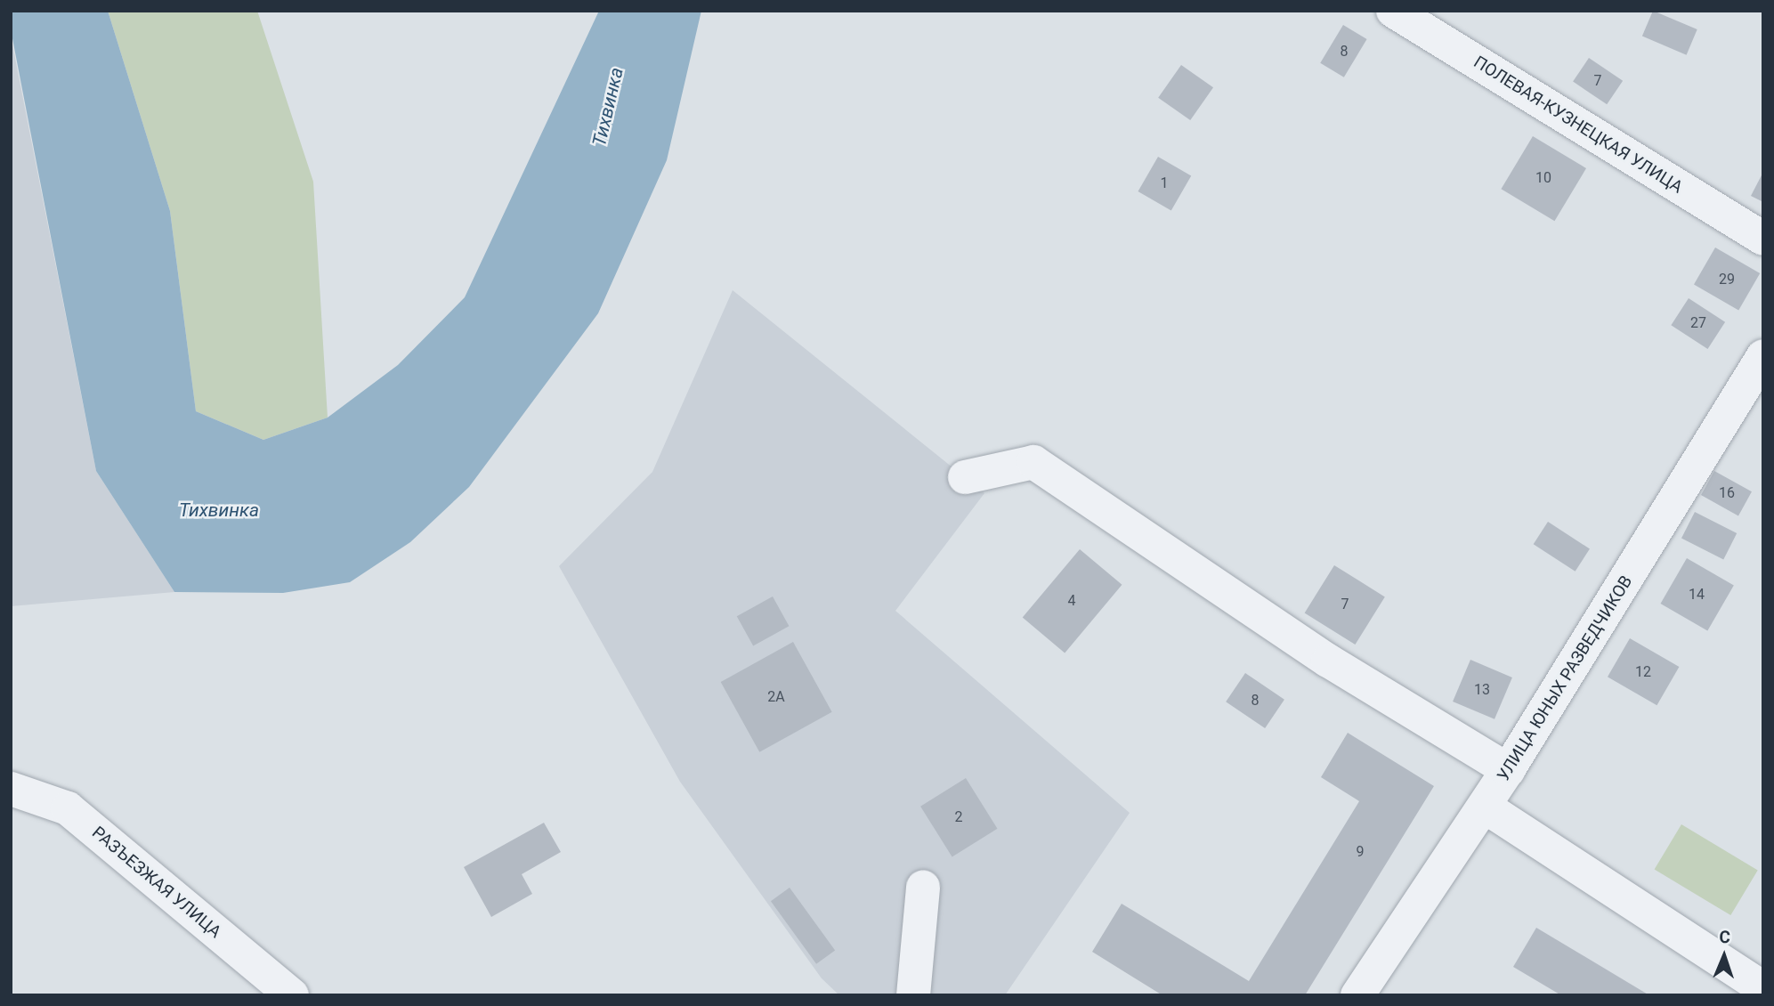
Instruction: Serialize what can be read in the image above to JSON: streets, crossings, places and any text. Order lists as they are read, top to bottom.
{
  "streets": {
    "street": ["ПОЛЕВАЯ-КУЗНЕЦКАЯ УЛИЦА", "УЛИЦА ЮНЫХ РАЗВЕДЧИКОВ", "РАЗЪЕЗЖАЯ УЛИЦА"]
  },
  "water": ["Тихвинка"],
  "house_numbers": [
    "8",
    "7",
    "10",
    "1",
    "29",
    "27",
    "16",
    "14",
    "4",
    "7",
    "12",
    "13",
    "2А",
    "8",
    "2",
    "9"
  ],
  "north": "top"
}
